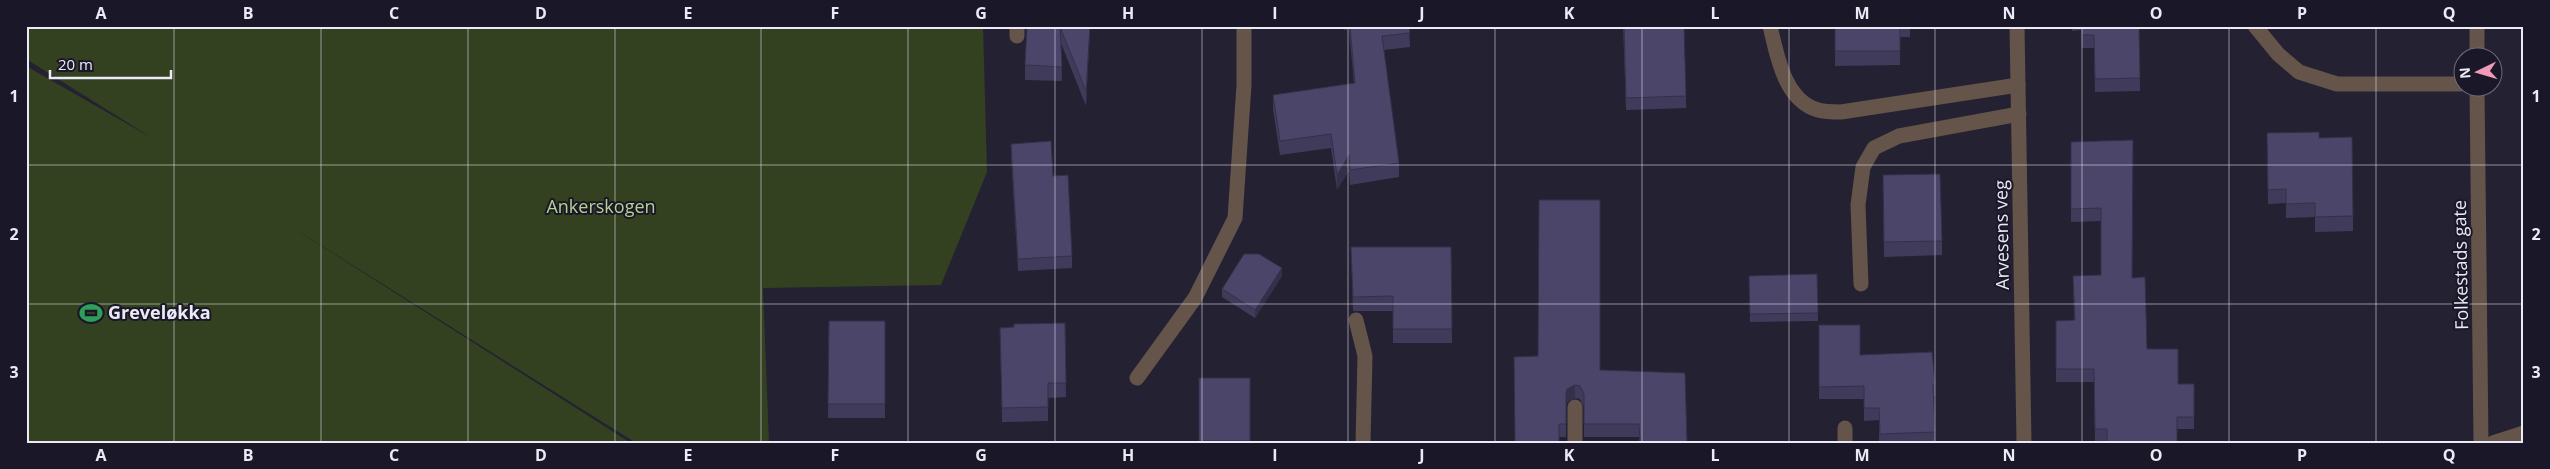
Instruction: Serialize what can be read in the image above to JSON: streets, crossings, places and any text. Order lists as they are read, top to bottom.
{
  "streets": {
    "street": ["Arvesens veg", "Folkestads gate"]
  },
  "parks": ["Ankerskogen"],
  "places": {
    "sports": ["Greveløkka"]
  },
  "scale_bar": "20 m",
  "north": "left",
  "grid": {
    "columns": [
      "A",
      "B",
      "C",
      "D",
      "E",
      "F",
      "G",
      "H",
      "I",
      "J",
      "K",
      "L",
      "M",
      "N",
      "O",
      "P",
      "Q"
    ],
    "rows": ["1", "2", "3"]
  }
}
